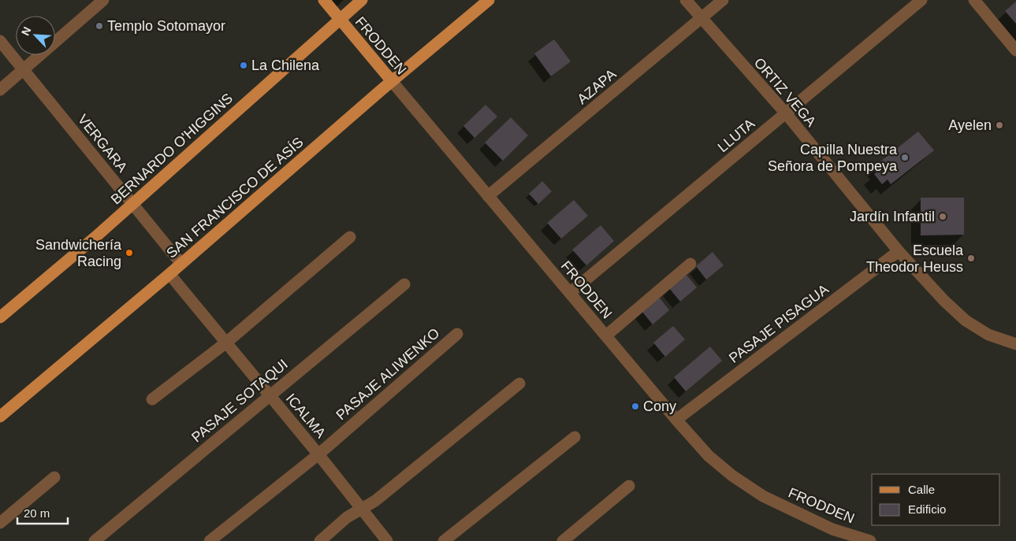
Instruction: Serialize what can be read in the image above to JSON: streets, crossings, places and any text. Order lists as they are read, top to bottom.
{
  "streets": {
    "main road": ["FRODDEN", "BERNARDO O'HIGGINS", "SAN FRANCISCO DE ASÍS"],
    "street": [
      "AZAPA",
      "ORTIZ VEGA",
      "LLUTA",
      "VERGARA",
      "PASAJE PISAGUA",
      "PASAJE ALIWENKO",
      "PASAJE SOTAQUI",
      "ICALMA"
    ]
  },
  "crossings": [
    ["FRODDEN", "AZAPA"],
    ["FRODDEN", "LLUTA"],
    ["FRODDEN", "BERNARDO O'HIGGINS"],
    ["FRODDEN", "SAN FRANCISCO DE ASÍS"],
    ["FRODDEN", "PASAJE PISAGUA"],
    ["AZAPA", "ORTIZ VEGA"],
    ["ORTIZ VEGA", "LLUTA"],
    ["ORTIZ VEGA", "PASAJE PISAGUA"],
    ["VERGARA", "BERNARDO O'HIGGINS"],
    ["VERGARA", "SAN FRANCISCO DE ASÍS"],
    ["SAN FRANCISCO DE ASÍS", "ICALMA"],
    ["PASAJE ALIWENKO", "ICALMA"],
    ["PASAJE SOTAQUI", "ICALMA"]
  ],
  "places": [
    "Templo Sotomayor",
    "La Chilena",
    "Ayelen",
    "Capilla Nuestra Señora de Pompeya",
    "Jardín Infantil",
    "Sandwichería Racing",
    "Escuela Theodor Heuss",
    "Cony"
  ],
  "legend": ["Calle", "Edificio"],
  "scale_bar": "20 m",
  "north": "top left"
}
